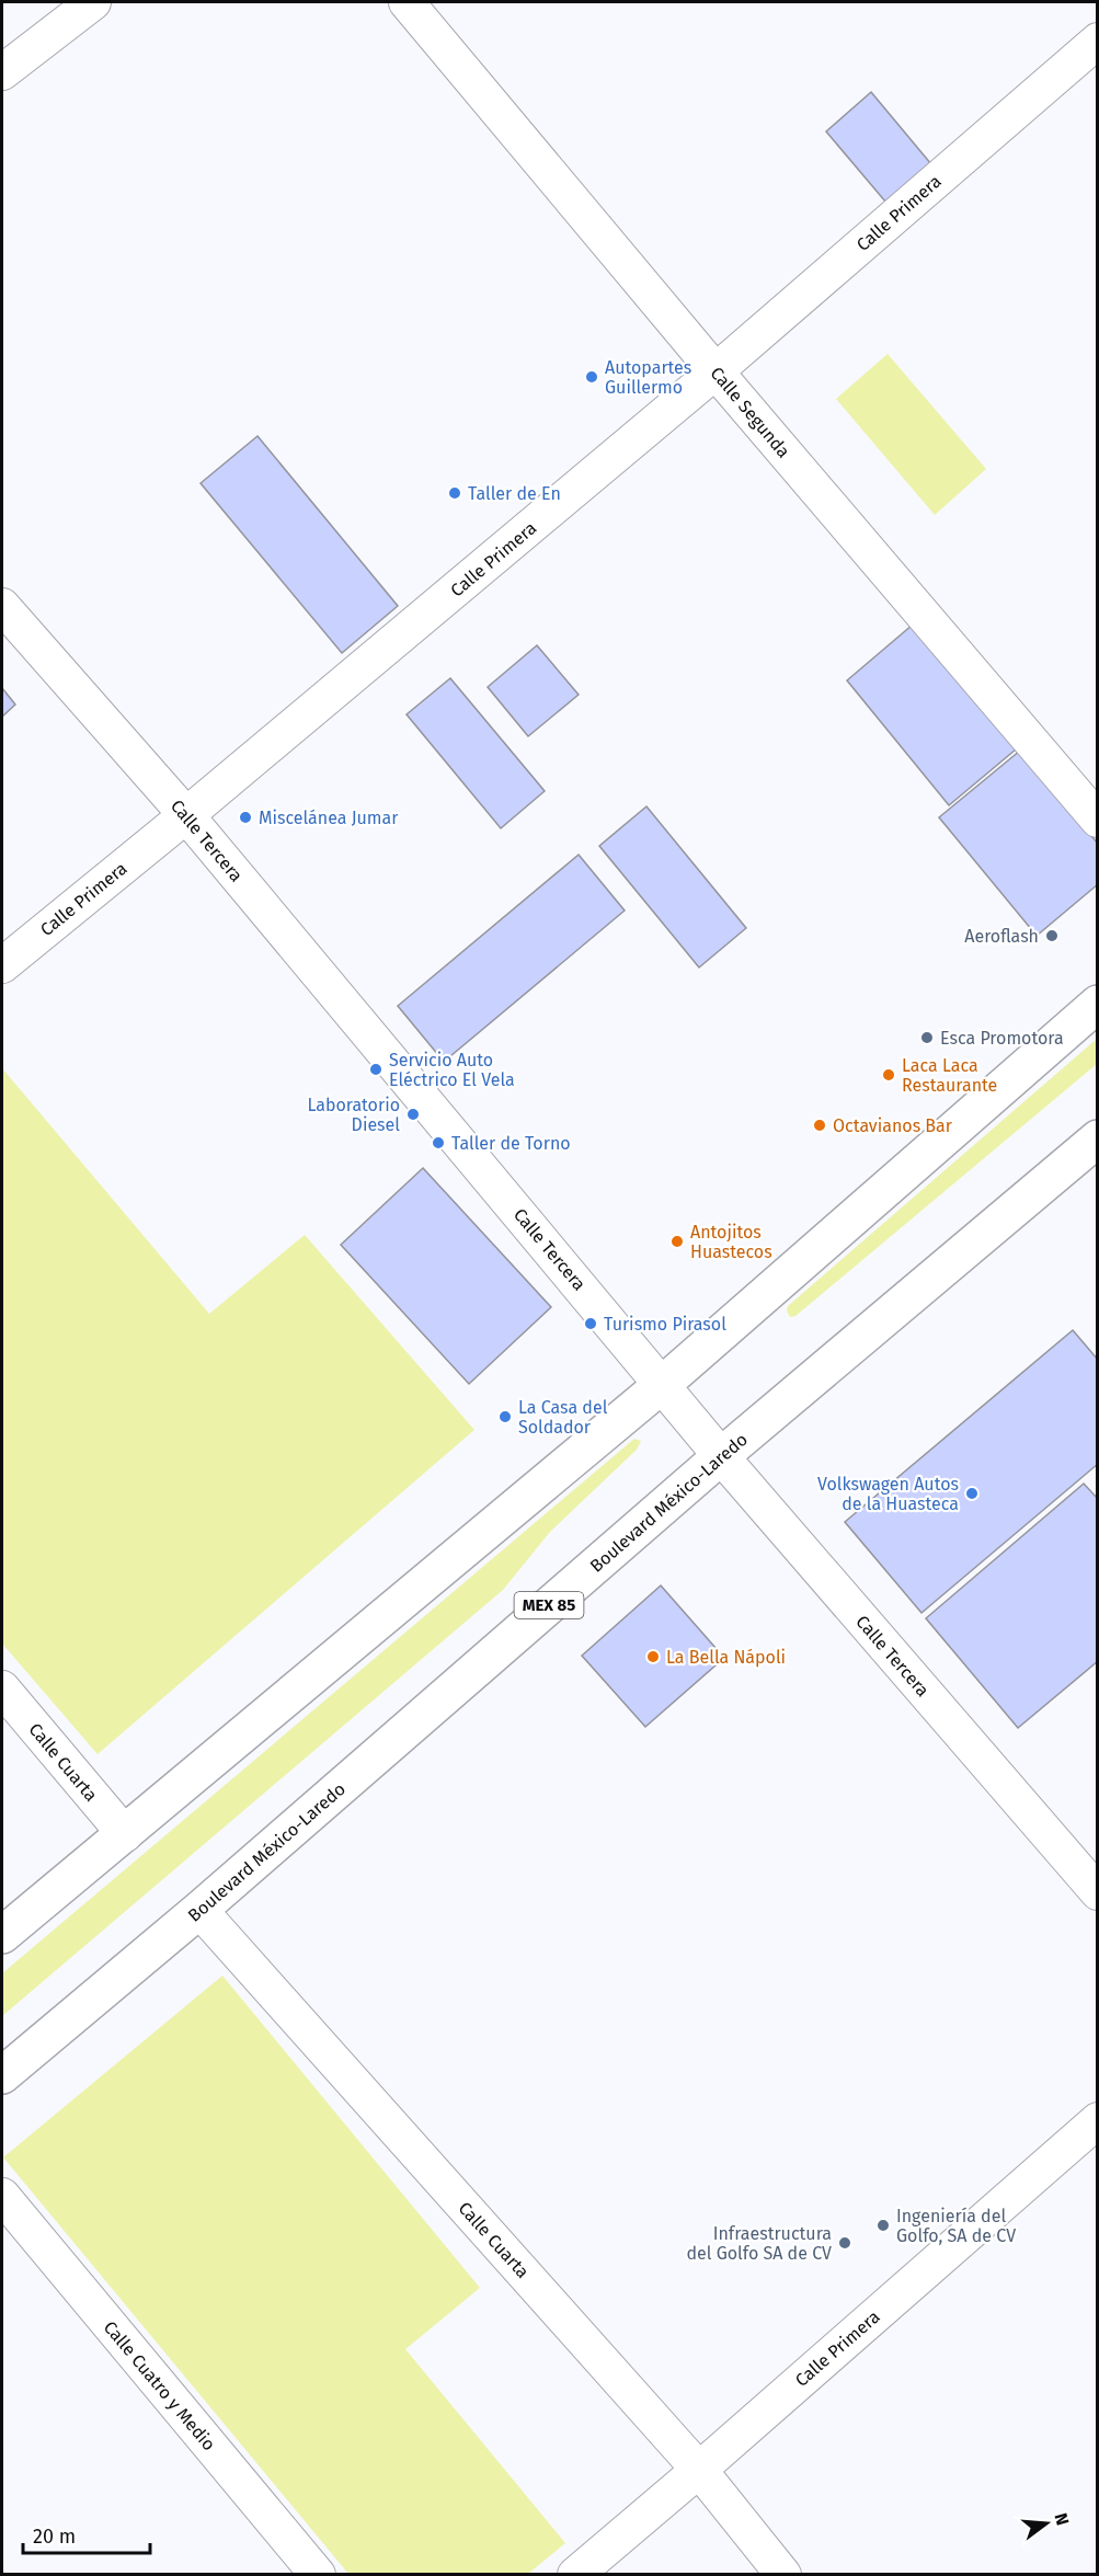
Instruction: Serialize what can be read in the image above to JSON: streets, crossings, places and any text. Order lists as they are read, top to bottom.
{
  "streets": {
    "main road": ["Boulevard México-Laredo", "MEX 85"],
    "street": [
      "Calle Primera",
      "Calle Segunda",
      "Calle Tercera",
      "Calle Cuarta",
      "Calle Cuatro y Medio"
    ]
  },
  "crossings": [
    ["Calle Primera", "Calle Segunda"],
    ["Calle Primera", "Calle Tercera"],
    ["Calle Primera", "Calle Cuarta"],
    ["Calle Tercera", "Boulevard México-Laredo"],
    ["Boulevard México-Laredo", "Calle Cuarta"]
  ],
  "places": [
    "Autopartes Guillermo",
    "Taller de En",
    "Miscelánea Jumar",
    "Aeroflash",
    "Esca Promotora",
    "Servicio Auto Eléctrico El Vela",
    "Laca Laca Restaurante",
    "Laboratorio Diesel",
    "Octavianos Bar",
    "Taller de Torno",
    "Antojitos Huastecos",
    "Turismo Pirasol",
    "La Casa del Soldador",
    "Volkswagen Autos de la Huasteca",
    "La Bella Nápoli",
    "Ingeniería del Golfo, SA de CV",
    "Infraestructura del Golfo SA de CV"
  ],
  "scale_bar": "20 m",
  "north": "right"
}
